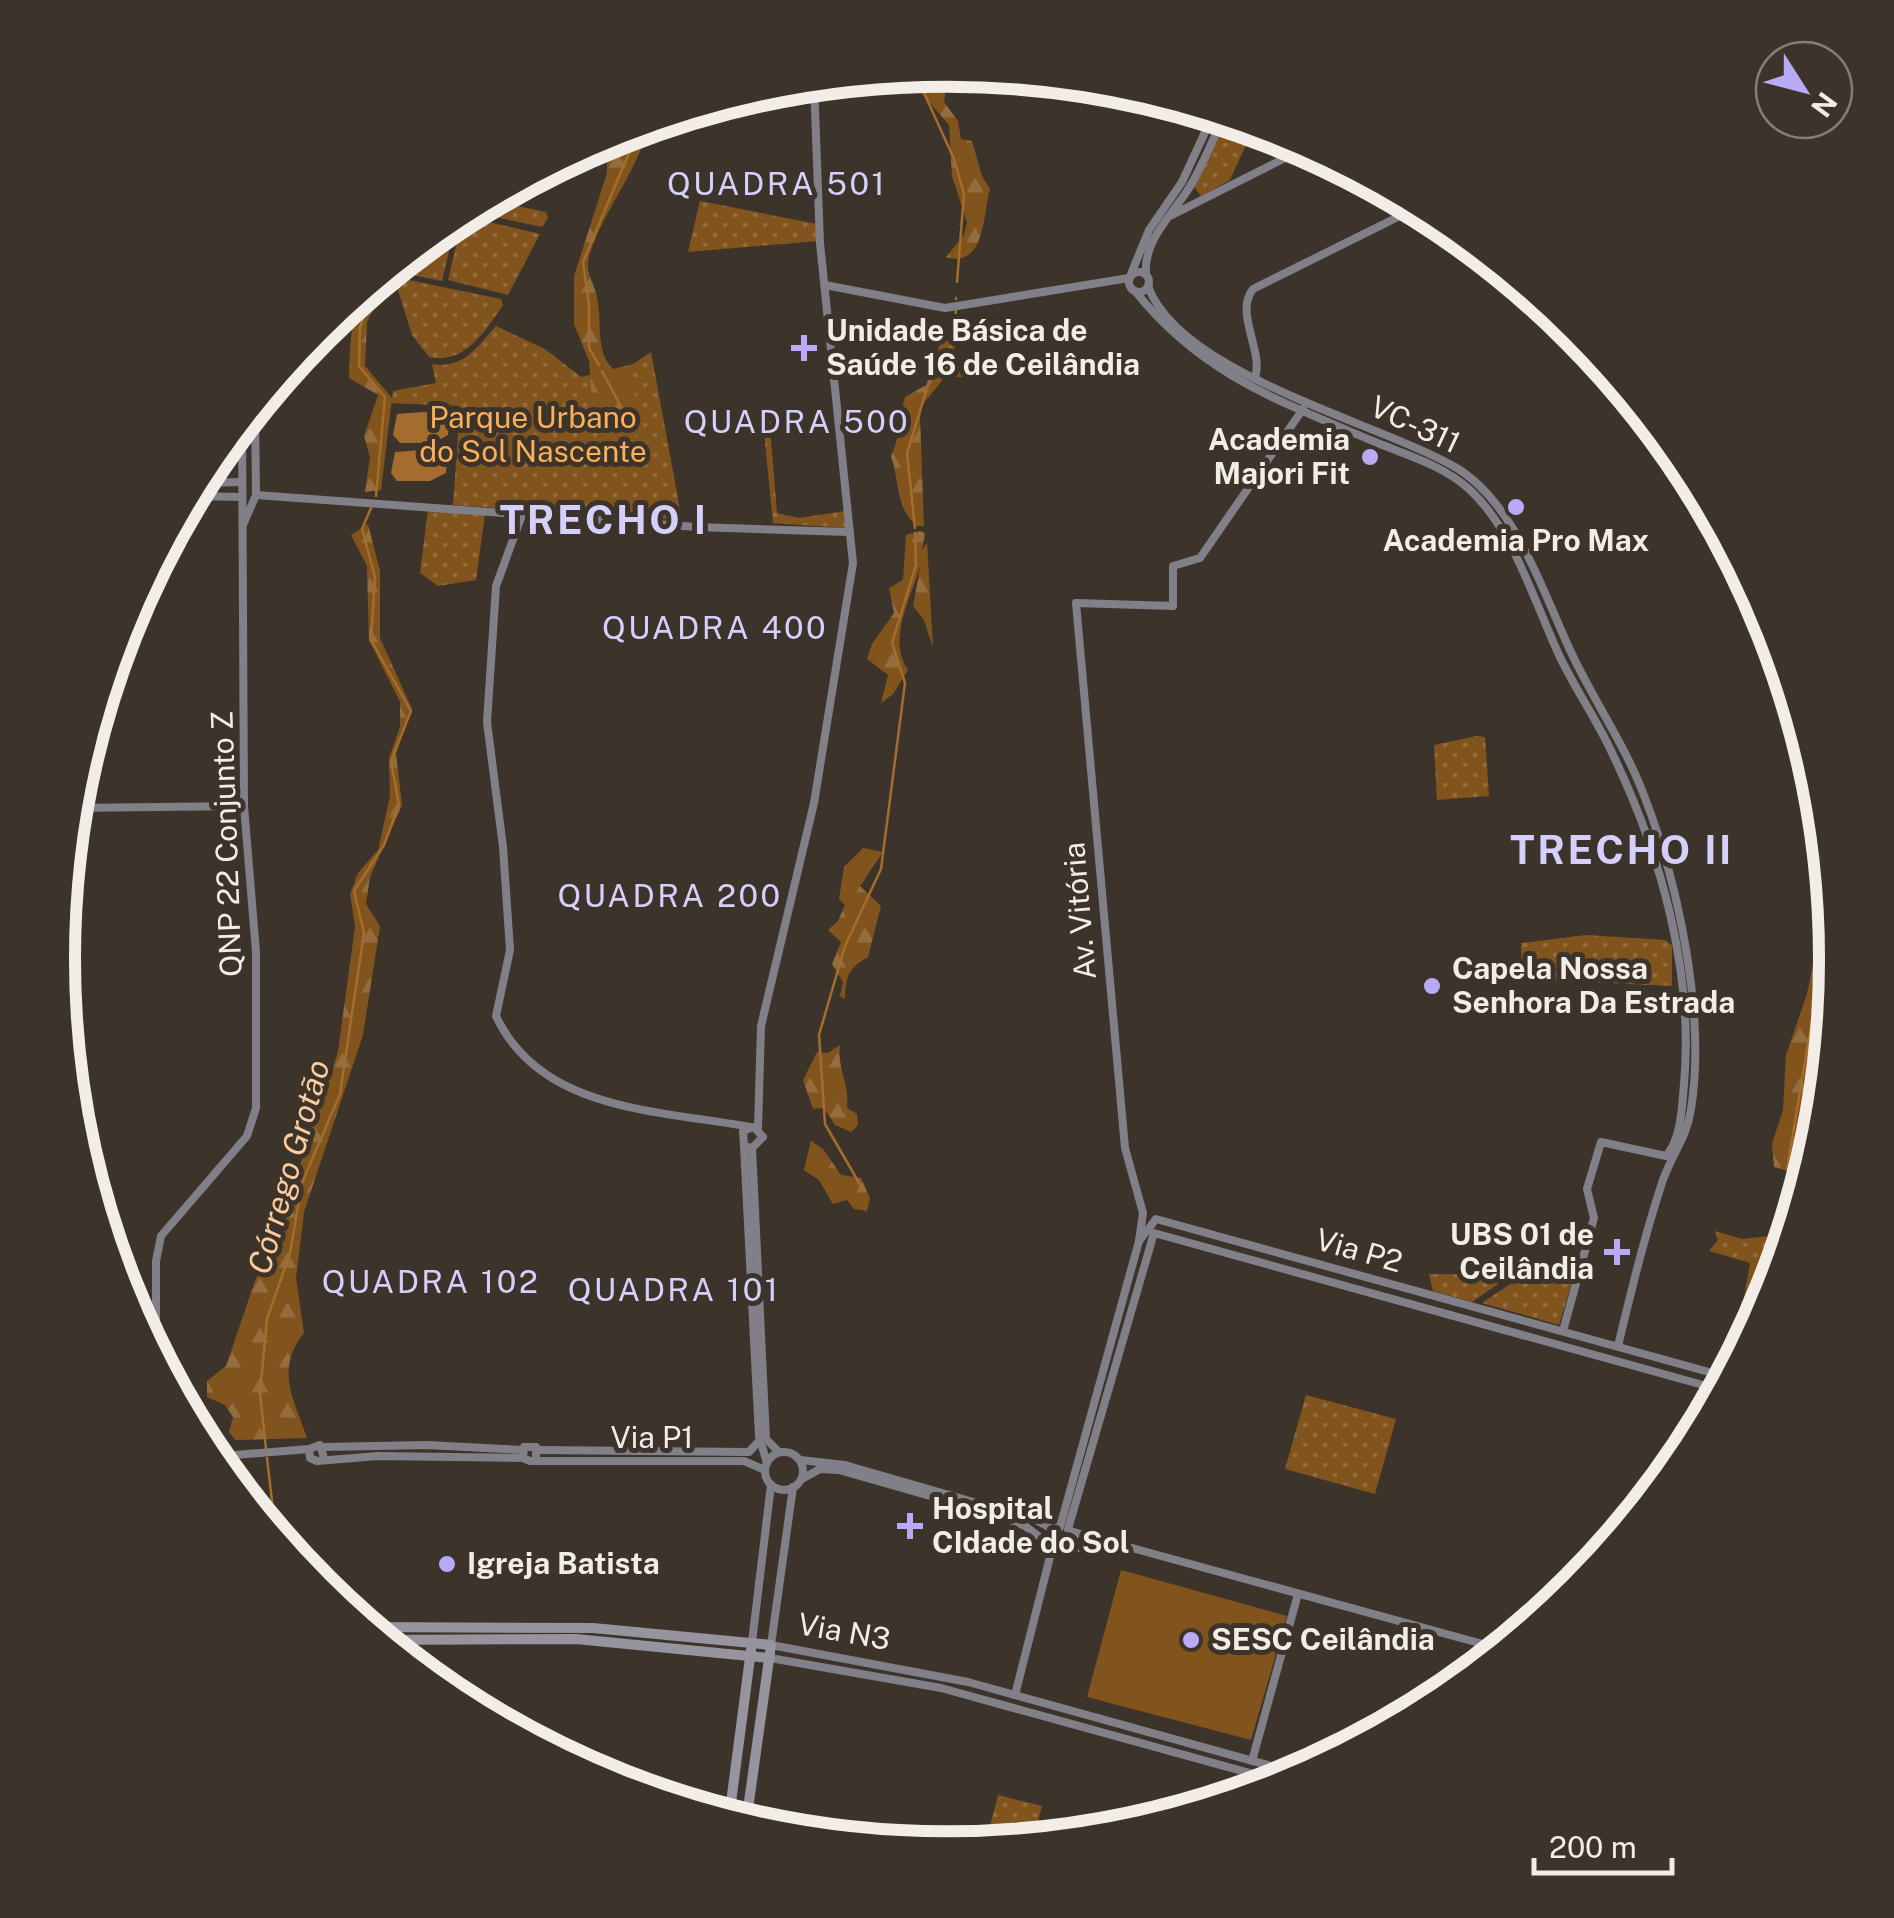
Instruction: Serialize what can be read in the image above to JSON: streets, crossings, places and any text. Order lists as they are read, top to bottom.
{
  "streets": {
    "main road": ["Via N3"],
    "street": [
      "VC-311",
      "QNP 22 Conjunto Z",
      "Av. Vitória",
      "Via P2",
      "Via P1"
    ]
  },
  "crossings": [
    ["VC-311", "Av. Vitória"],
    ["Av. Vitória", "Via P2"]
  ],
  "districts": [
    "QUADRA 501",
    "QUADRA 500",
    "TRECHO I",
    "QUADRA 400",
    "TRECHO II",
    "QUADRA 200",
    "QUADRA 102",
    "QUADRA 101"
  ],
  "water": ["Córrego Grotão"],
  "parks": ["Parque Urbano do Sol Nascente"],
  "places": {
    "health": ["Unidade Básica de Saúde 16 de Ceilândia", "UBS 01 de Ceilândia", "Hospital CIdade do Sol"],
    "other": [
      "Academia Majori Fit",
      "Academia Pro Max",
      "Capela Nossa Senhora Da Estrada",
      "Igreja Batista",
      "SESC Ceilândia"
    ]
  },
  "scale_bar": "200 m",
  "north": "bottom right"
}
